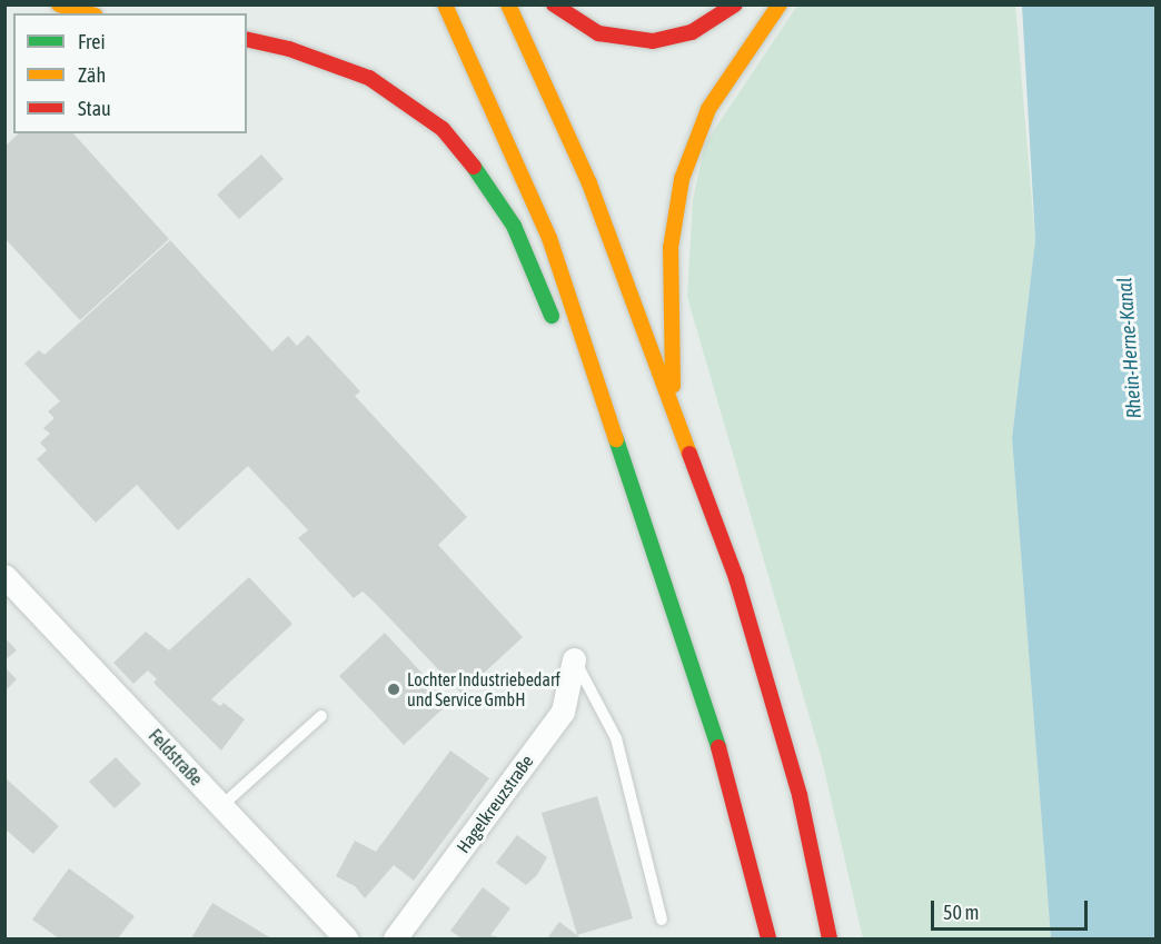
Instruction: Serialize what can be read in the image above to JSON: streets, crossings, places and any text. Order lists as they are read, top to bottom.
{
  "streets": {
    "street": ["Feldstraße", "Hagelkreuzstraße"]
  },
  "water": ["Rhein-Herne-Kanal"],
  "places": ["Lochter Industriebedarf und Service GmbH"],
  "legend": ["Frei", "Zäh", "Stau"],
  "scale_bar": "50 m"
}
